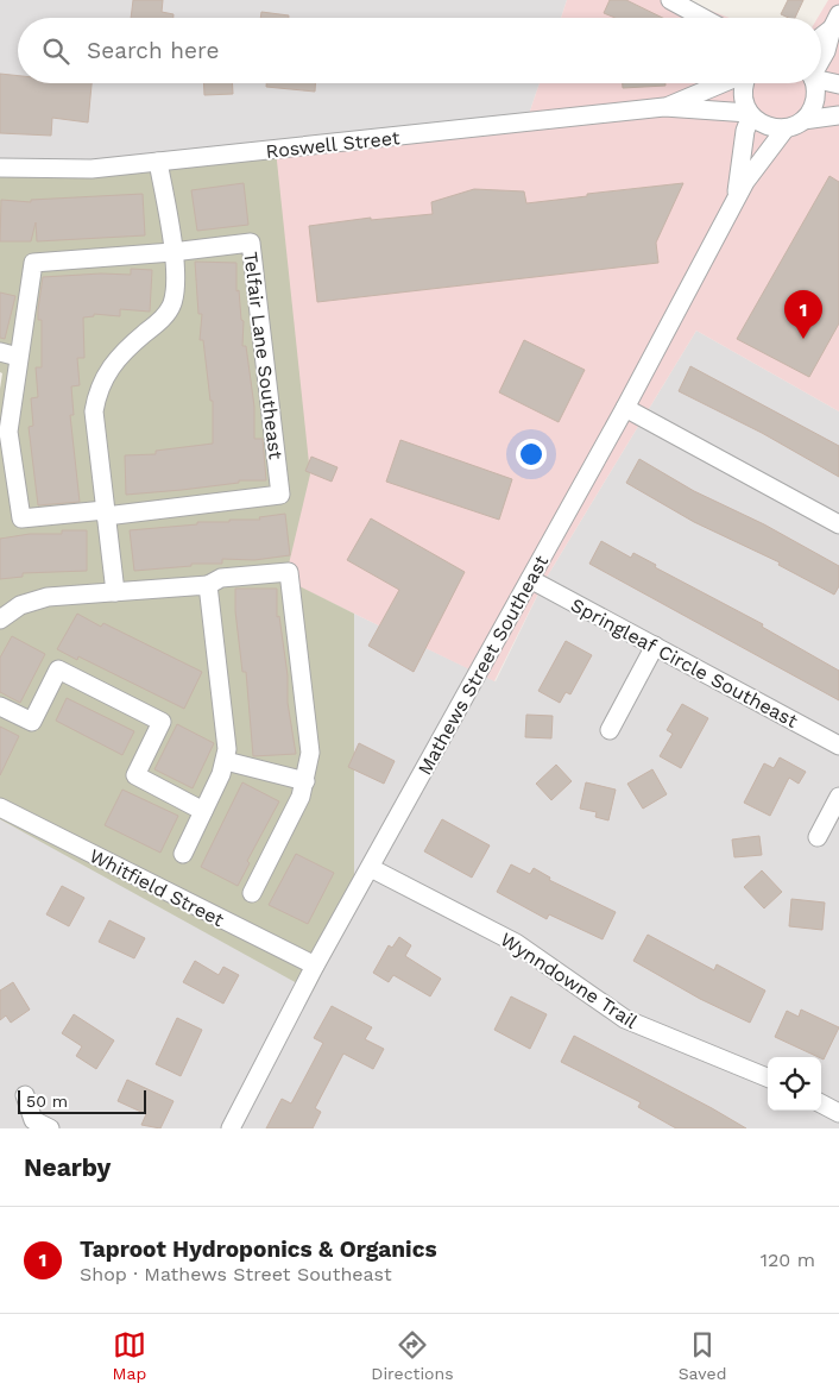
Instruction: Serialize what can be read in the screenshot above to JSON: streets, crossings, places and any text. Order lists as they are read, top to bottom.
{
  "streets": {
    "street": [
      "Roswell Street",
      "Telfair Lane Southeast",
      "Springleaf Circle Southeast",
      "Mathews Street Southeast",
      "Whitfield Street",
      "Wynndowne Trail"
    ]
  },
  "crossings": [
    ["Roswell Street", "Mathews Street Southeast"],
    ["Springleaf Circle Southeast", "Mathews Street Southeast"],
    ["Mathews Street Southeast", "Whitfield Street"],
    ["Mathews Street Southeast", "Wynndowne Trail"]
  ],
  "scale_bar": "50 m",
  "page": {
    "search": "Search here",
    "pins": "1",
    "scale": "50 m",
    "heading": "Nearby",
    "list": [
      {
        "mark": "1",
        "name": "Taproot Hydroponics & Organics",
        "note": "Shop · Mathews Street Southeast",
        "value": "120 m"
      }
    ],
    "nav": ["Map", "Directions", "Saved"]
  }
}
